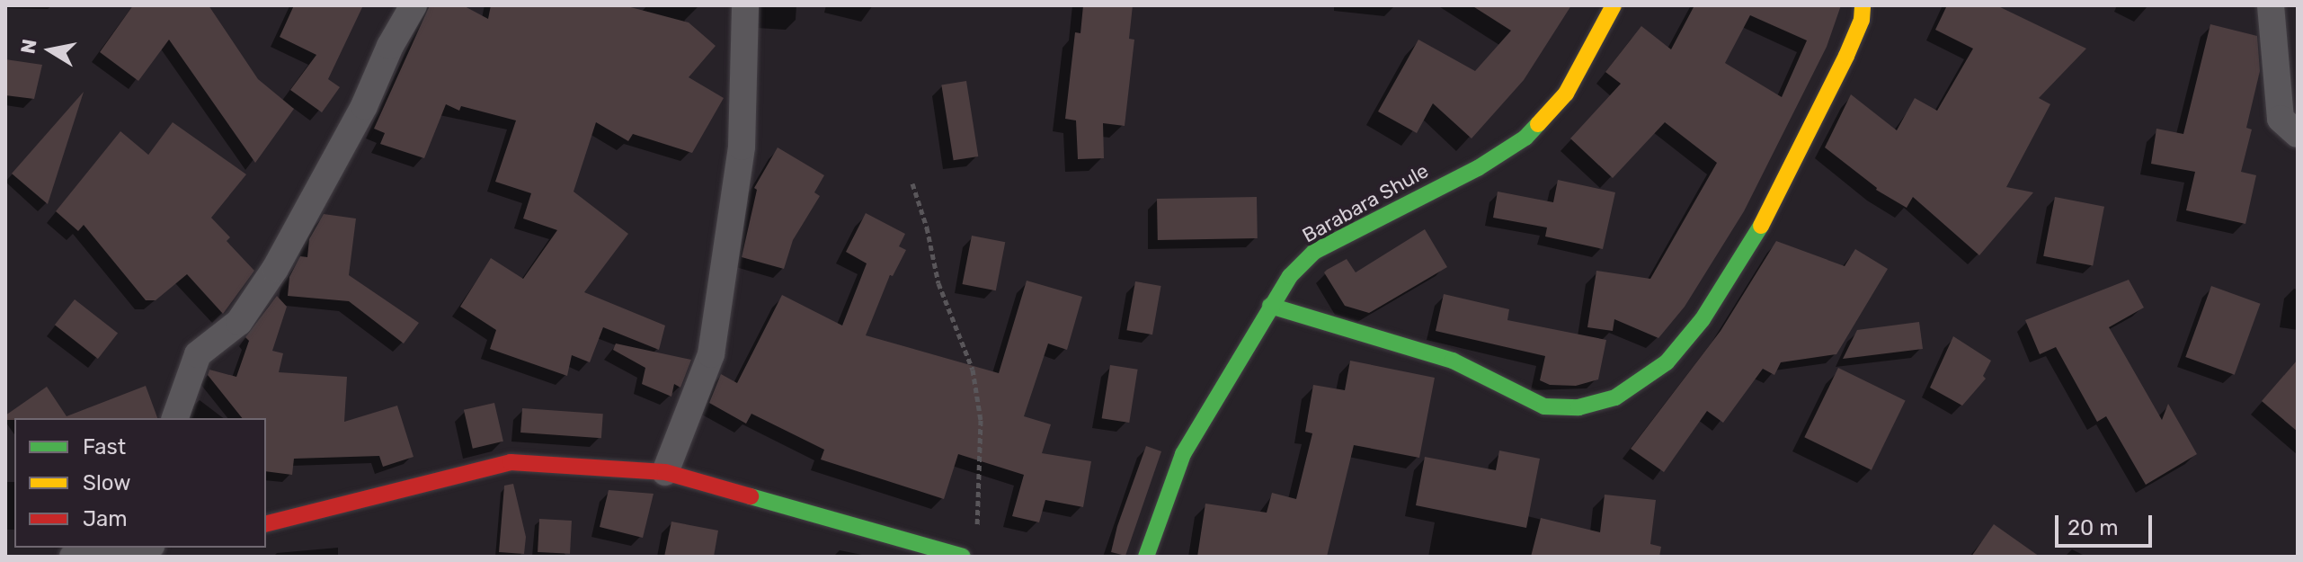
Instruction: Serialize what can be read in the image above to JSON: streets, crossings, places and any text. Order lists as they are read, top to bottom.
{
  "streets": {
    "street": ["Barabara Shule"]
  },
  "legend": ["Fast", "Slow", "Jam"],
  "scale_bar": "20 m",
  "north": "left"
}
